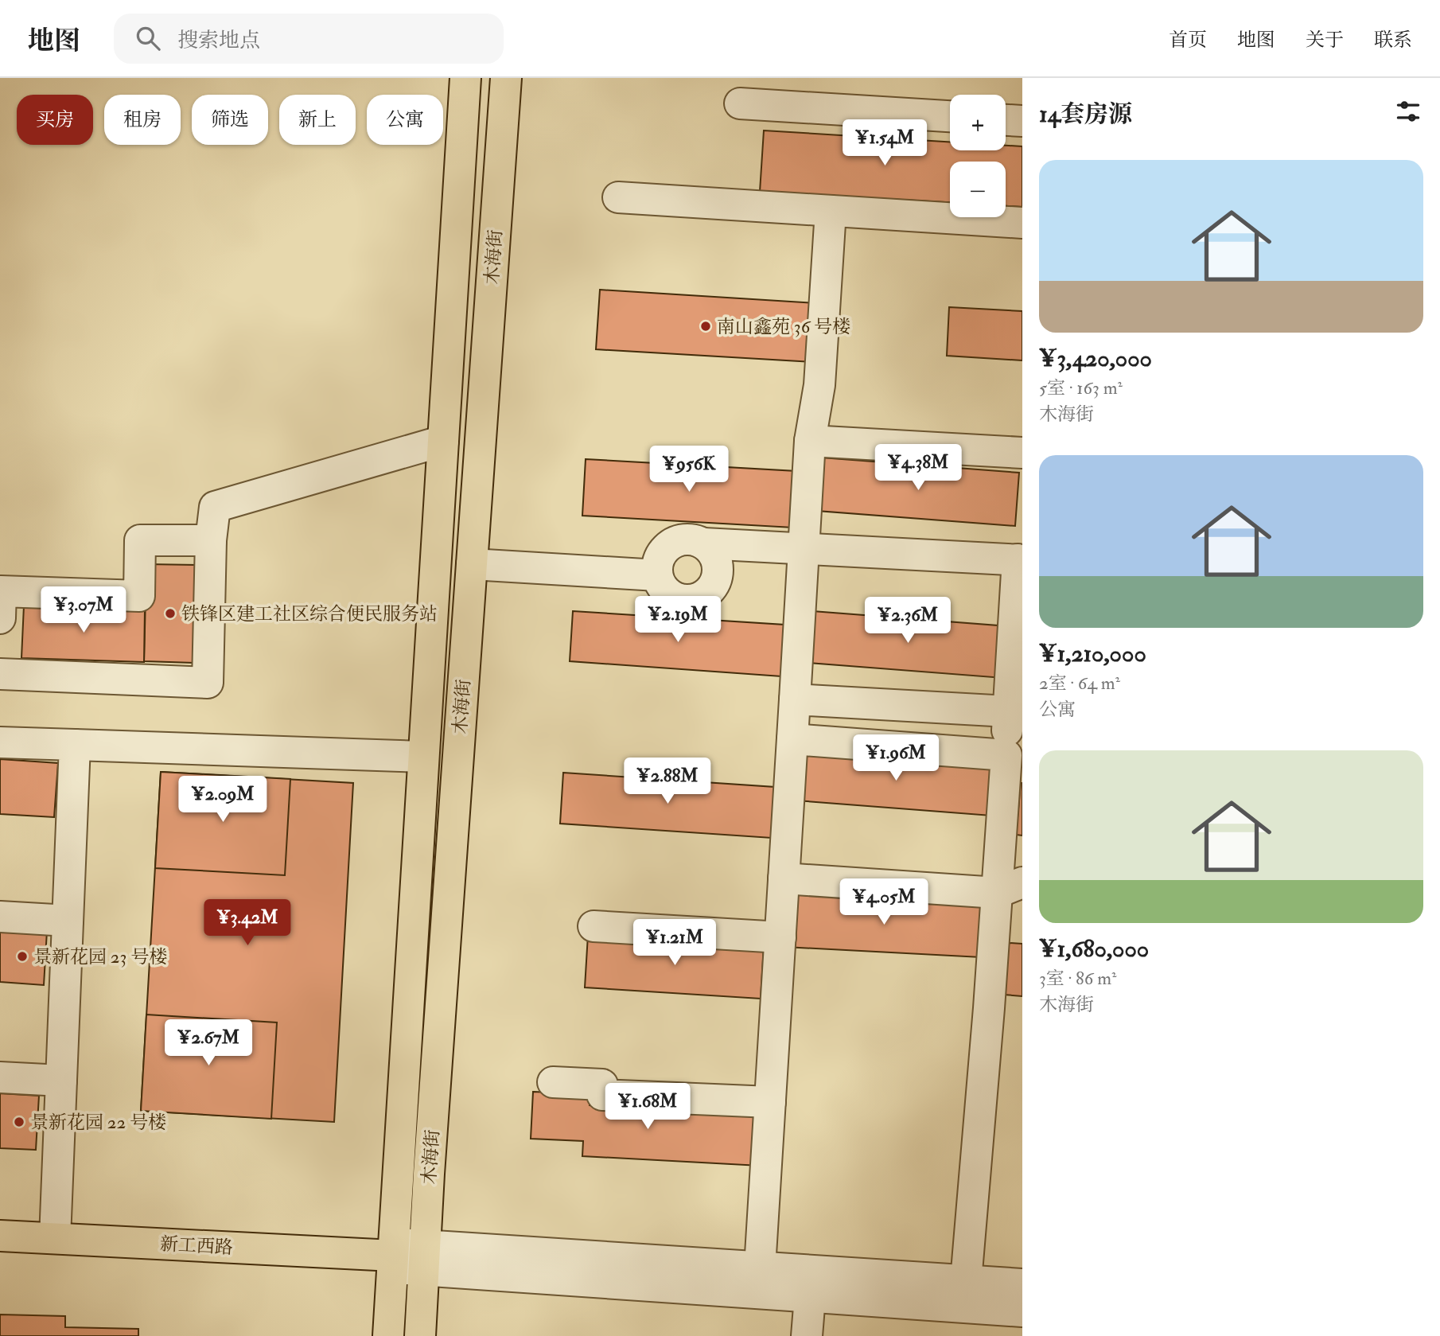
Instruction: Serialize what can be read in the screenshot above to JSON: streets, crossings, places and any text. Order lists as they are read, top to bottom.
{
  "streets": {
    "main road": ["木海街", "新工西路"]
  },
  "crossings": [
    ["木海街", "新工西路"]
  ],
  "places": [
    "南山鑫苑 36 号楼",
    "铁锋区建工社区综合便民服务站",
    "景新花园 23 号楼",
    "景新花园 22 号楼"
  ],
  "page": {
    "header": "地图",
    "search": "搜索地点",
    "nav": [
      "首页",
      "地图",
      "关于",
      "联系"
    ],
    "heading": "14套房源",
    "map_buttons": ["+", "−"],
    "chip": [
      "买房",
      "租房",
      "筛选",
      "新上",
      "公寓"
    ],
    "price": [
      "¥1.54M",
      "¥4.38M",
      "¥956K",
      "¥3.07M",
      "¥2.19M",
      "¥2.36M",
      "¥1.96M",
      "¥2.88M",
      "¥2.09M",
      "¥4.05M",
      "¥3.42M",
      "¥1.21M",
      "¥2.67M",
      "¥1.68M"
    ],
    "list": [
      {
        "name": "¥3,420,000",
        "note": "5室 · 163 m² · 木海街"
      },
      {
        "name": "¥1,210,000",
        "note": "2室 · 64 m² · 公寓"
      },
      {
        "name": "¥1,680,000",
        "note": "3室 · 86 m² · 木海街"
      }
    ]
  }
}
